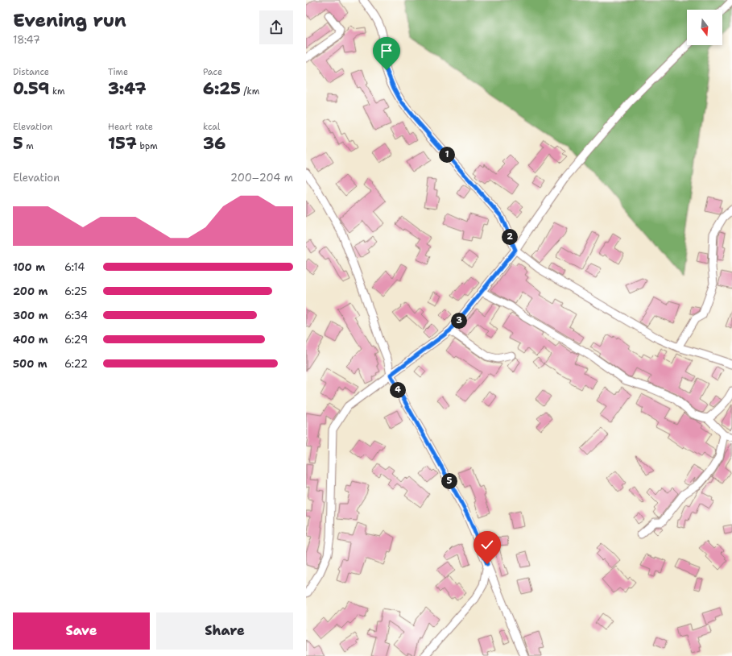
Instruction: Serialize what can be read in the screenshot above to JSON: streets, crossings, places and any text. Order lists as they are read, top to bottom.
{
  "north": "bottom",
  "page": {
    "heading": ["Evening run", "18:47"],
    "stats": [
      ["Distance", "0.59 km"],
      ["Time", "3:47"],
      ["Pace", "6:25 /km"],
      ["Elevation", "5 m"],
      ["Heart rate", "157 bpm"],
      ["kcal", "36"]
    ],
    "pins": [
      "1",
      "2",
      "3",
      "4",
      "5"
    ],
    "chart": ["Elevation", "200–204 m"],
    "list": [
      {
        "name": "100 m",
        "note": "6:14"
      },
      {
        "name": "200 m",
        "note": "6:25"
      },
      {
        "name": "300 m",
        "note": "6:34"
      },
      {
        "name": "400 m",
        "note": "6:29"
      },
      {
        "name": "500 m",
        "note": "6:22"
      }
    ],
    "buttons": ["Save", "Share"]
  }
}
